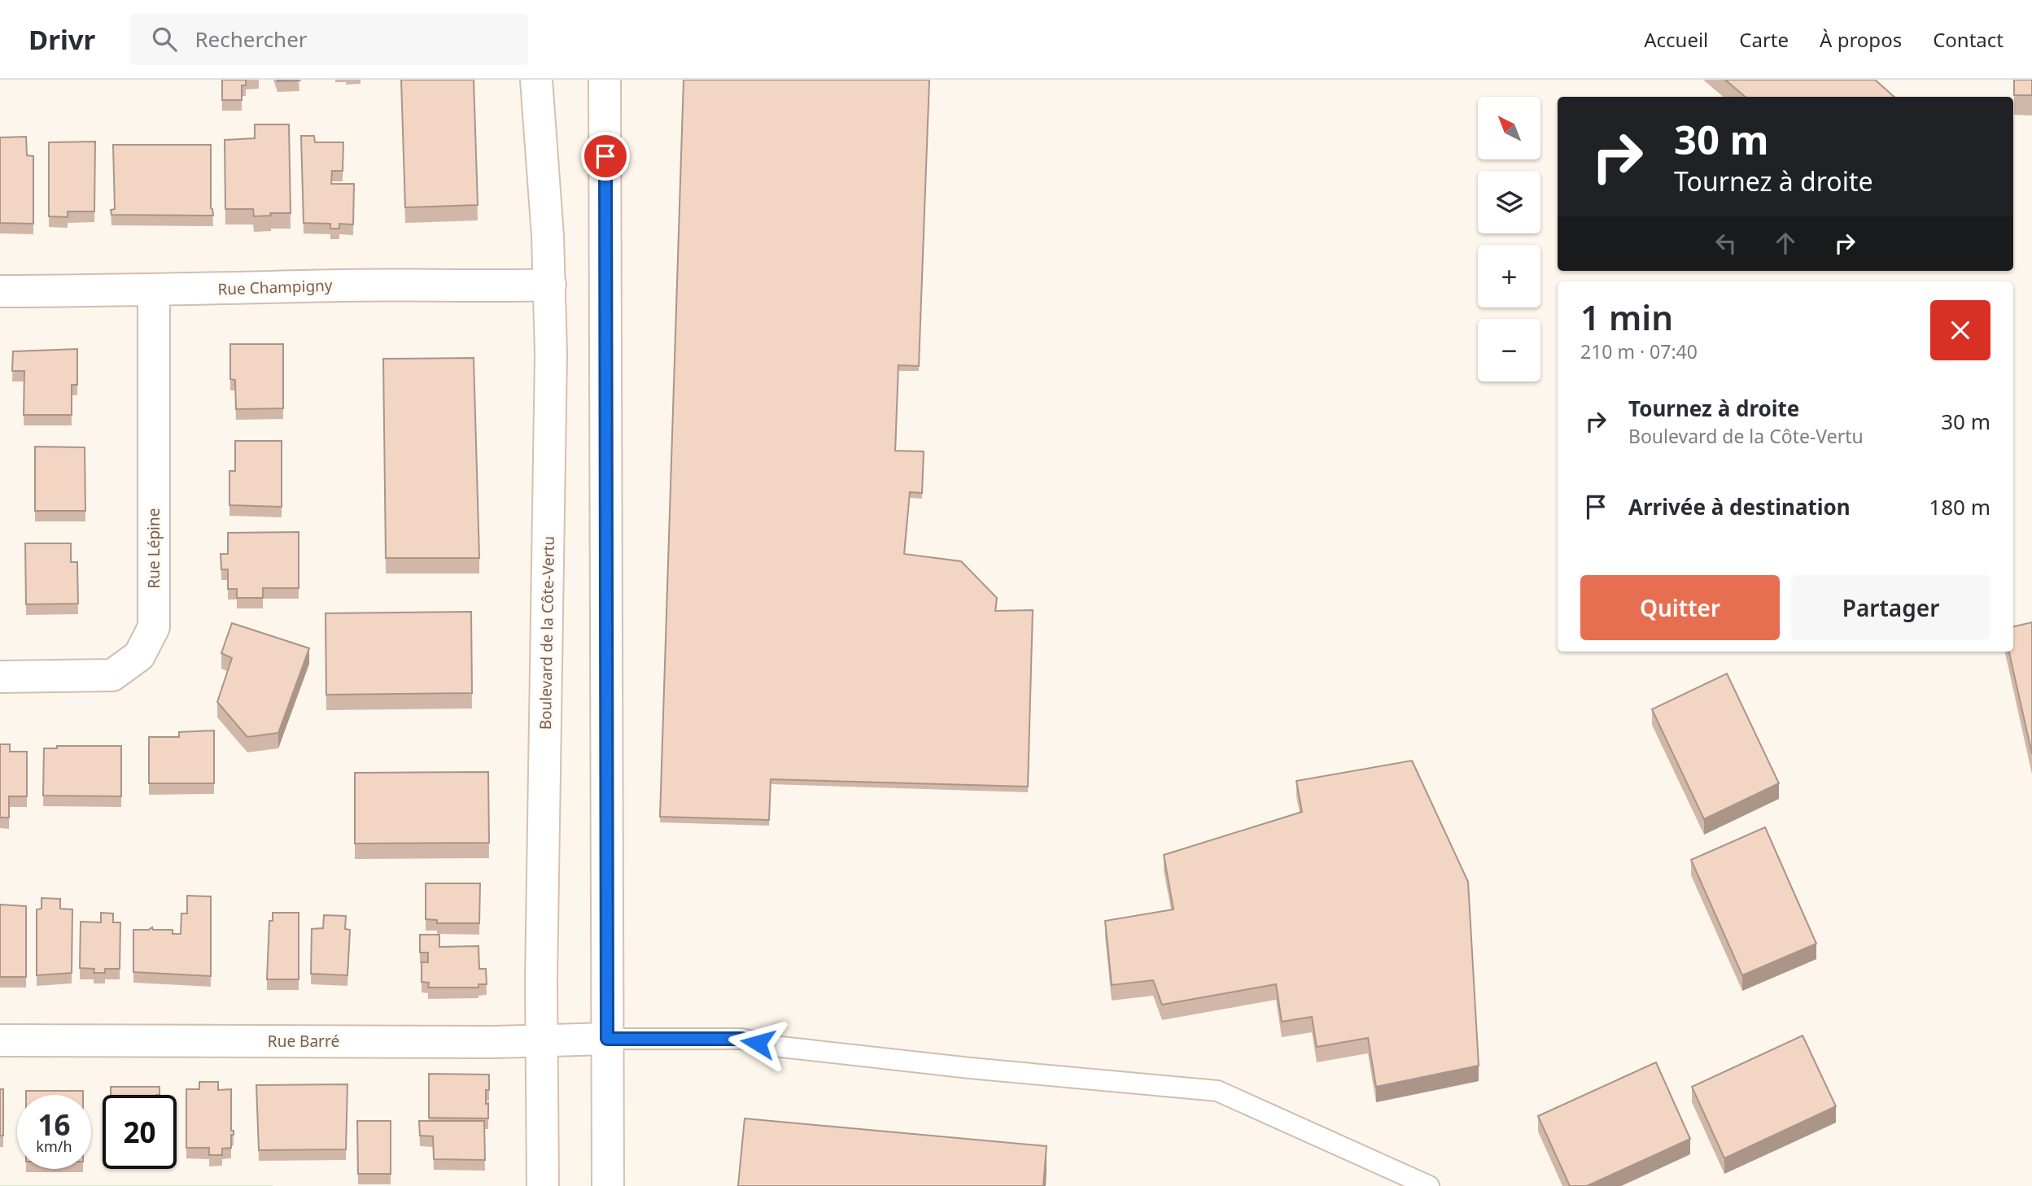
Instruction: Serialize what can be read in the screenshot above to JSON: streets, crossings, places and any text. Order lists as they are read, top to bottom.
{
  "streets": {
    "main road": [
      "Rue Champigny",
      "Rue Lépine",
      "Boulevard de la Côte-Vertu",
      "Rue Barré"
    ]
  },
  "crossings": [
    ["Rue Champigny", "Rue Lépine"],
    ["Rue Champigny", "Boulevard de la Côte-Vertu"],
    ["Boulevard de la Côte-Vertu", "Rue Barré"]
  ],
  "north": "top left",
  "page": {
    "header": "Drivr",
    "search": "Rechercher",
    "nav": [
      "Accueil",
      "Carte",
      "À propos",
      "Contact"
    ],
    "map_buttons": ["+", "−"],
    "turn": ["30 m", "Tournez à droite"],
    "heading": ["1 min", "210 m · 07:40"],
    "list": [
      {
        "name": "Tournez à droite",
        "note": "Boulevard de la Côte-Vertu",
        "value": "30 m"
      },
      {
        "name": "Arrivée à destination",
        "value": "180 m"
      }
    ],
    "buttons": ["Quitter", "Partager"],
    "speed": "16 km/h",
    "limit": "20"
  }
}
